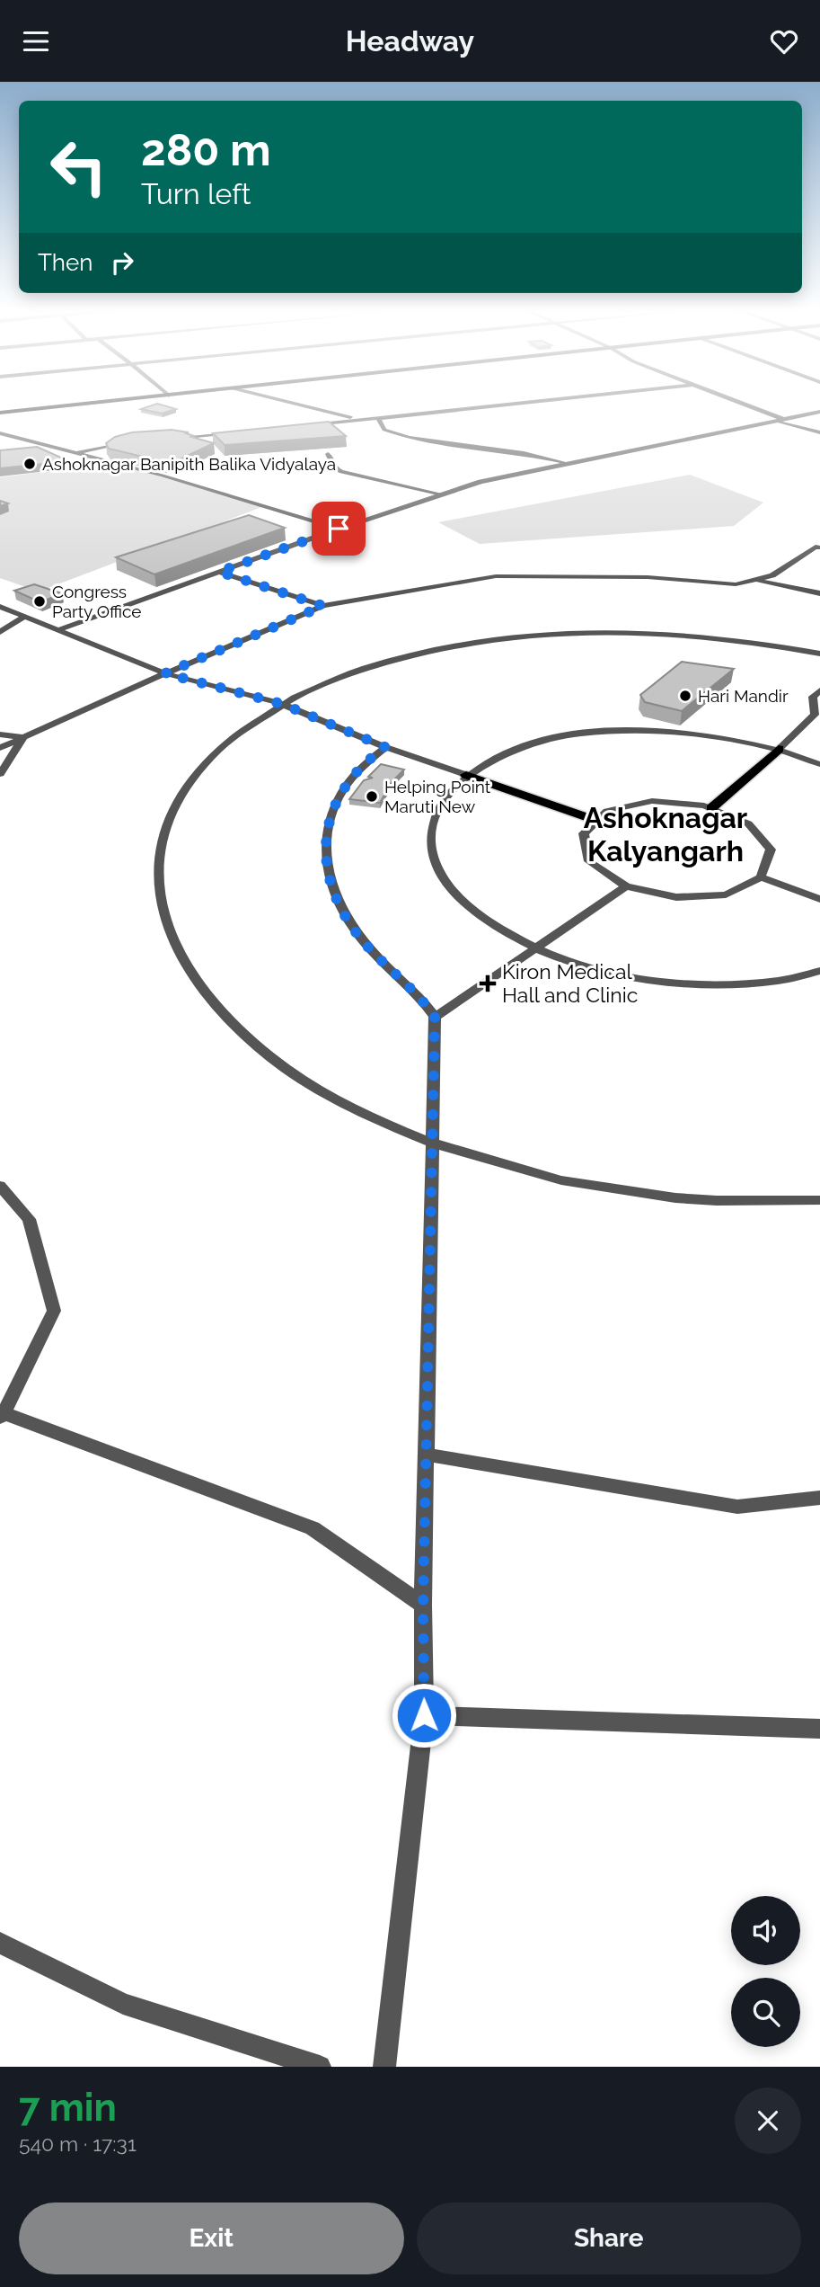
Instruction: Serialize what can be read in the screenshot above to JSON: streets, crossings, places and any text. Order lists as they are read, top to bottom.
{
  "districts": ["Ashoknagar Kalyangarh"],
  "places": {
    "other": [
      "Ashoknagar Banipith Balika Vidyalaya",
      "Congress Party Office",
      "Hari Mandir",
      "Helping Point Maruti New"
    ],
    "health": ["Kiron Medical Hall and Clinic"]
  },
  "page": {
    "header": "Headway",
    "turn": ["280 m", "Turn left"],
    "then": "Then",
    "heading": ["7 min", "540 m · 17:31"],
    "buttons": ["Exit", "Share"]
  }
}
